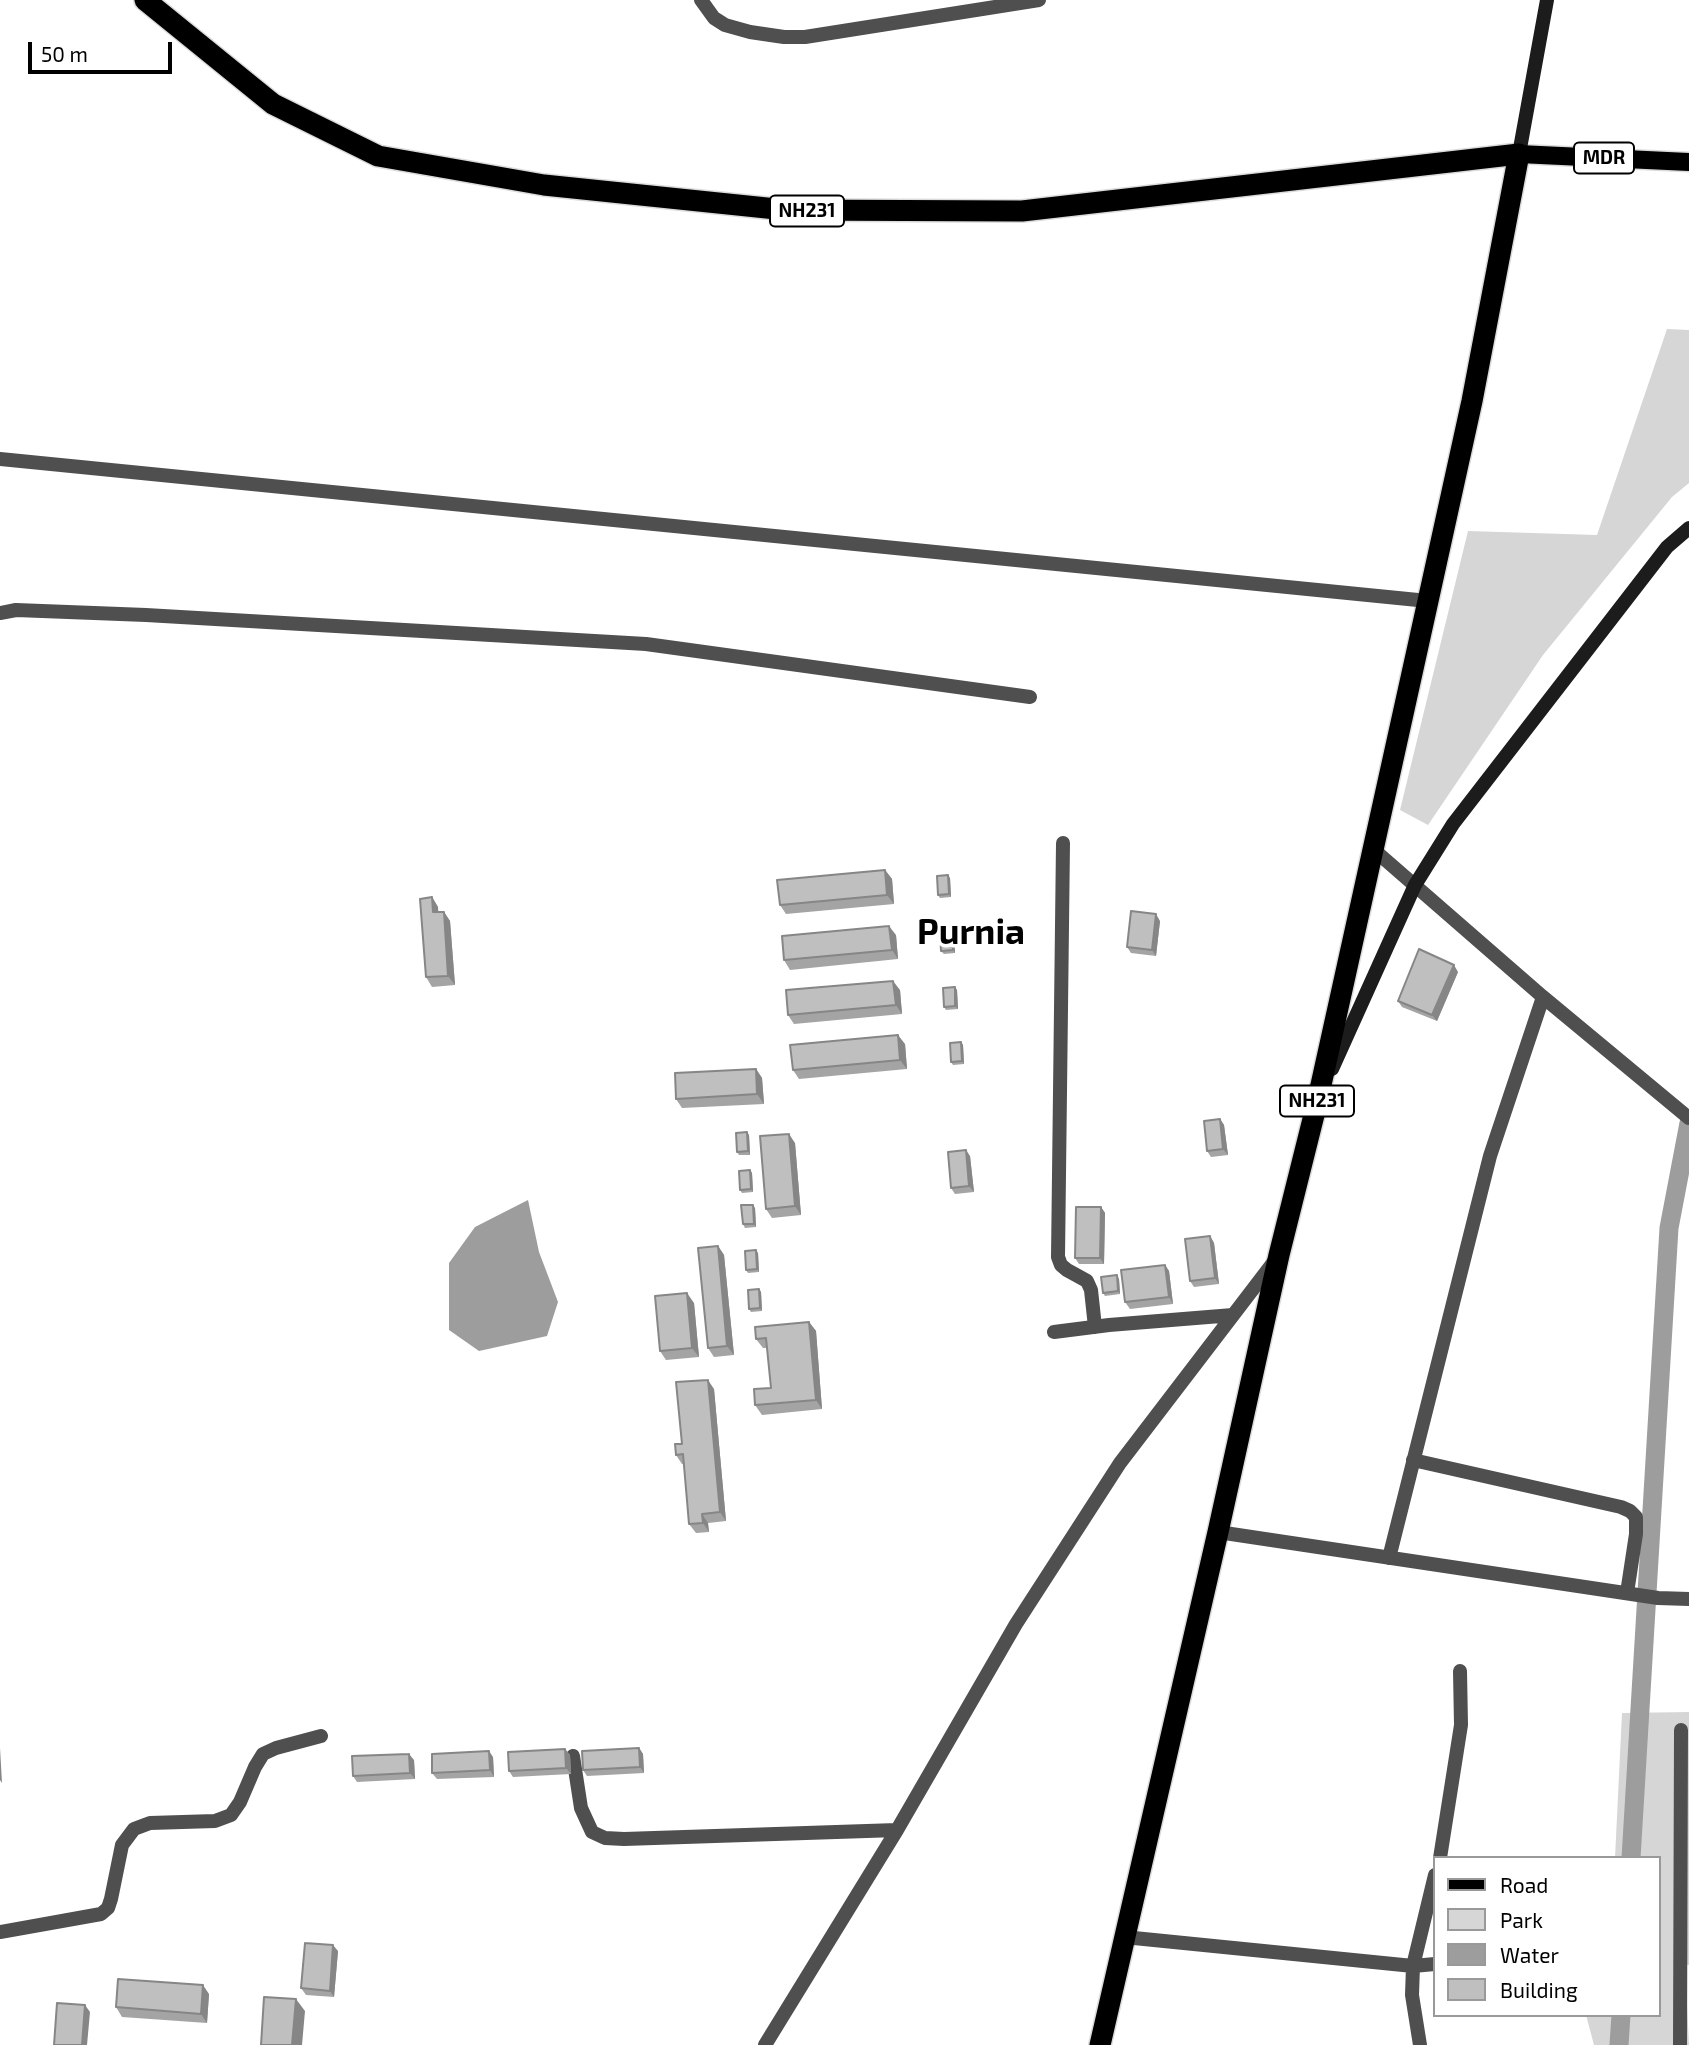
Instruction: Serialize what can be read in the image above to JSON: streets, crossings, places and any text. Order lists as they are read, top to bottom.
{
  "streets": {
    "highway": ["NH231"],
    "main road": ["MDR"]
  },
  "crossings": [
    ["MDR", "NH231"]
  ],
  "districts": ["Purnia"],
  "legend": [
    "Road",
    "Park",
    "Water",
    "Building"
  ],
  "scale_bar": "50 m"
}
